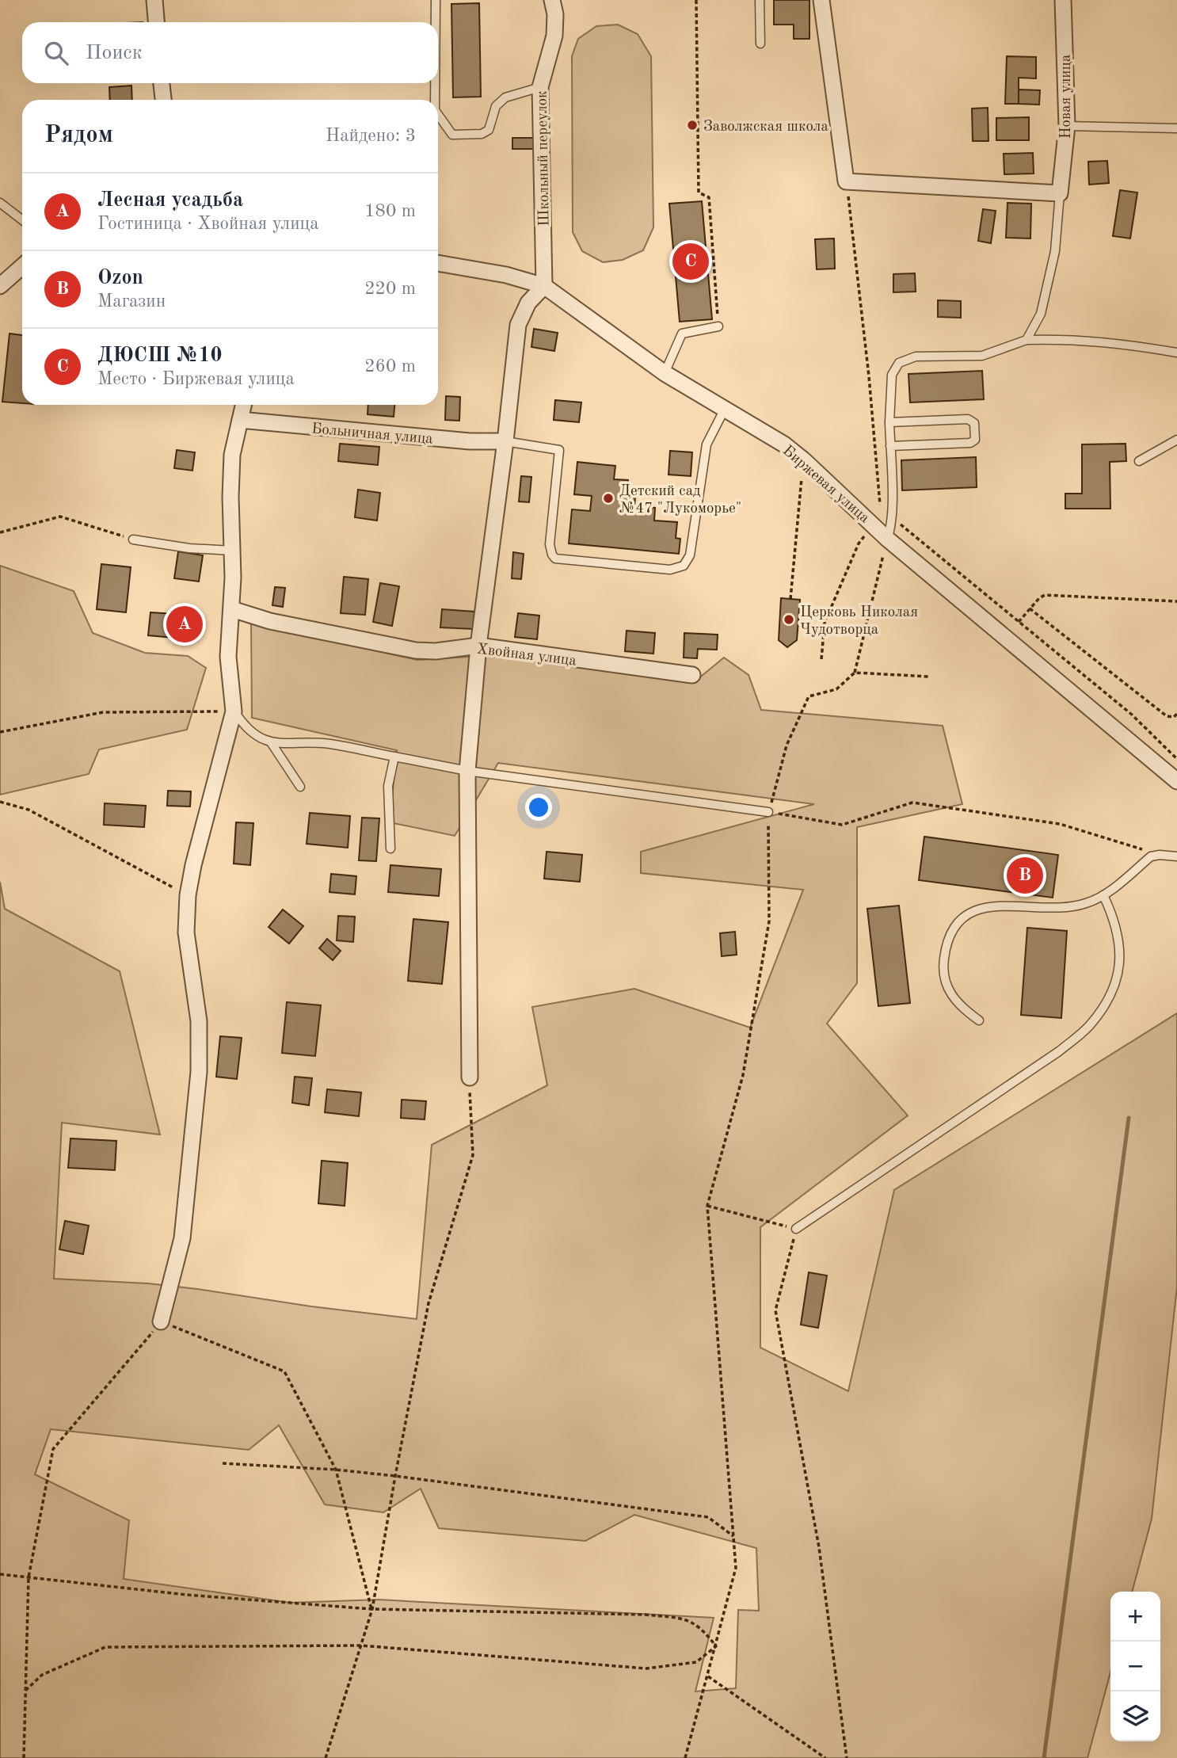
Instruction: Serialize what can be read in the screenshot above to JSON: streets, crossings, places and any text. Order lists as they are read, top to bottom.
{
  "streets": {
    "street": [
      "Новая улица",
      "Школьный переулок",
      "Больничная улица",
      "Биржевая улица",
      "Хвойная улица"
    ]
  },
  "crossings": [
    ["Школьный переулок", "Биржевая улица"]
  ],
  "places": ["Заволжская школа", "Детский сад №47 \"Лукоморье\"", "Церковь Николая Чудотворца"],
  "page": {
    "search": "Поиск",
    "heading": ["Рядом", "Найдено: 3"],
    "list": [
      {
        "mark": "A",
        "name": "Лесная усадьба",
        "note": "Гостиница · Хвойная улица",
        "value": "180 m"
      },
      {
        "mark": "B",
        "name": "Ozon",
        "note": "Магазин",
        "value": "220 m"
      },
      {
        "mark": "C",
        "name": "ДЮСШ №10",
        "note": "Место · Биржевая улица",
        "value": "260 m"
      }
    ],
    "pins": ["C", "A", "B"],
    "map_buttons": ["+", "−"]
  }
}
